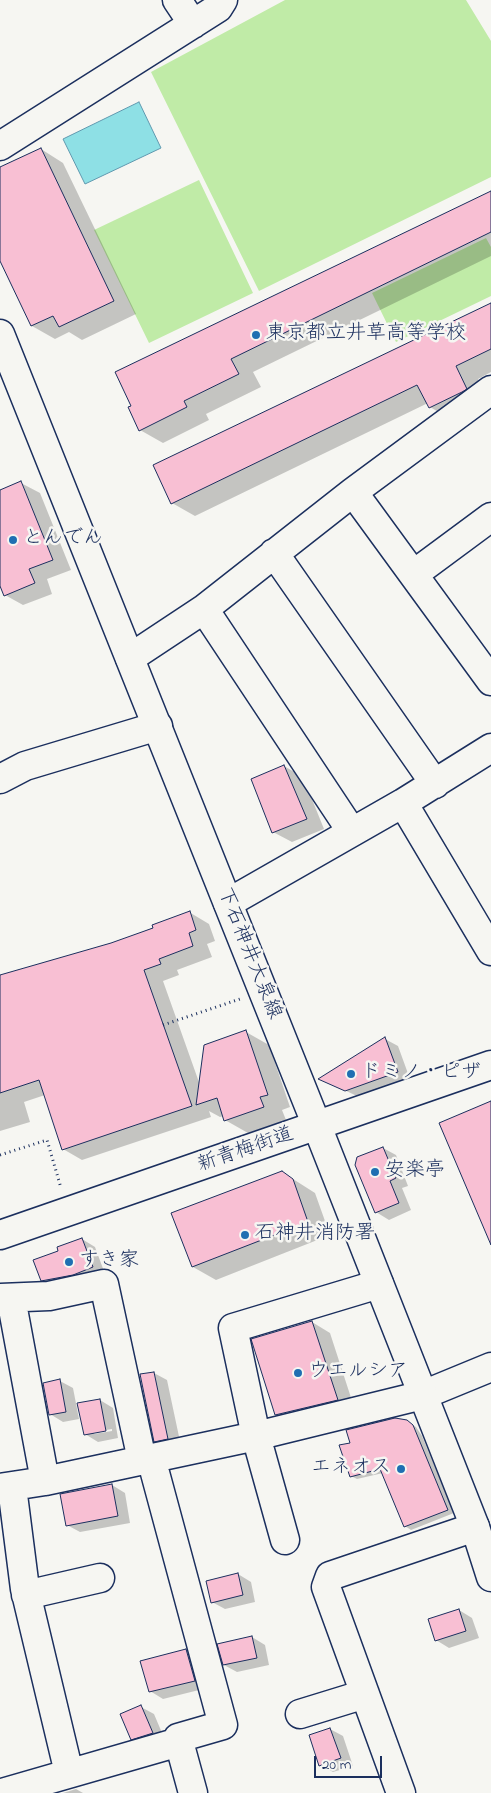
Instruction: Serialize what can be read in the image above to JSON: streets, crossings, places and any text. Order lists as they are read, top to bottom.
{
  "streets": {
    "street": ["下石神井大泉線", "新青梅街道"]
  },
  "crossings": [
    ["下石神井大泉線", "新青梅街道"]
  ],
  "places": [
    "東京都立井草高等学校",
    "とんでん",
    "ドミノ・ピザ",
    "安楽亭",
    "石神井消防署",
    "すき家",
    "ウエルシア",
    "エネオス"
  ],
  "scale_bar": "20 m"
}
